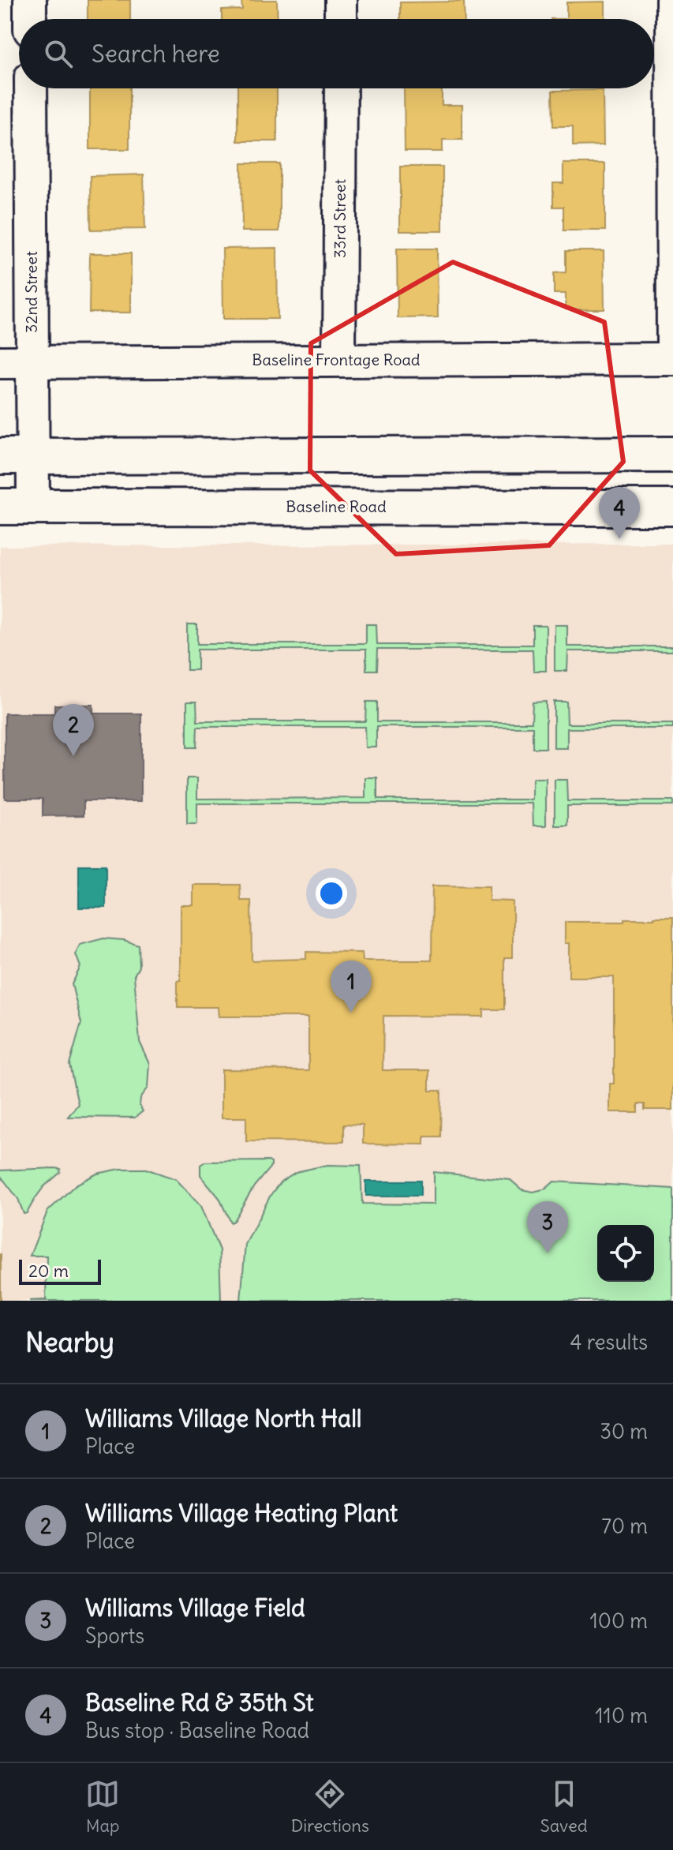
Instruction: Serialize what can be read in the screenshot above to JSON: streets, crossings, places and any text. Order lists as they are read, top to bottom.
{
  "streets": {
    "main road": ["Baseline Road"],
    "street": ["33rd Street", "32nd Street", "Baseline Frontage Road"]
  },
  "crossings": [
    ["33rd Street", "Baseline Frontage Road"],
    ["32nd Street", "Baseline Frontage Road"],
    ["32nd Street", "Baseline Road"]
  ],
  "scale_bar": "20 m",
  "page": {
    "search": "Search here",
    "pins": [
      "4",
      "2",
      "1",
      "3"
    ],
    "scale": "20 m",
    "heading": ["Nearby", "4 results"],
    "list": [
      {
        "mark": "1",
        "name": "Williams Village North Hall",
        "note": "Place",
        "value": "30 m"
      },
      {
        "mark": "2",
        "name": "Williams Village Heating Plant",
        "note": "Place",
        "value": "70 m"
      },
      {
        "mark": "3",
        "name": "Williams Village Field",
        "note": "Sports",
        "value": "100 m"
      },
      {
        "mark": "4",
        "name": "Baseline Rd & 35th St",
        "note": "Bus stop · Baseline Road",
        "value": "110 m"
      }
    ],
    "nav": ["Map", "Directions", "Saved"]
  }
}
